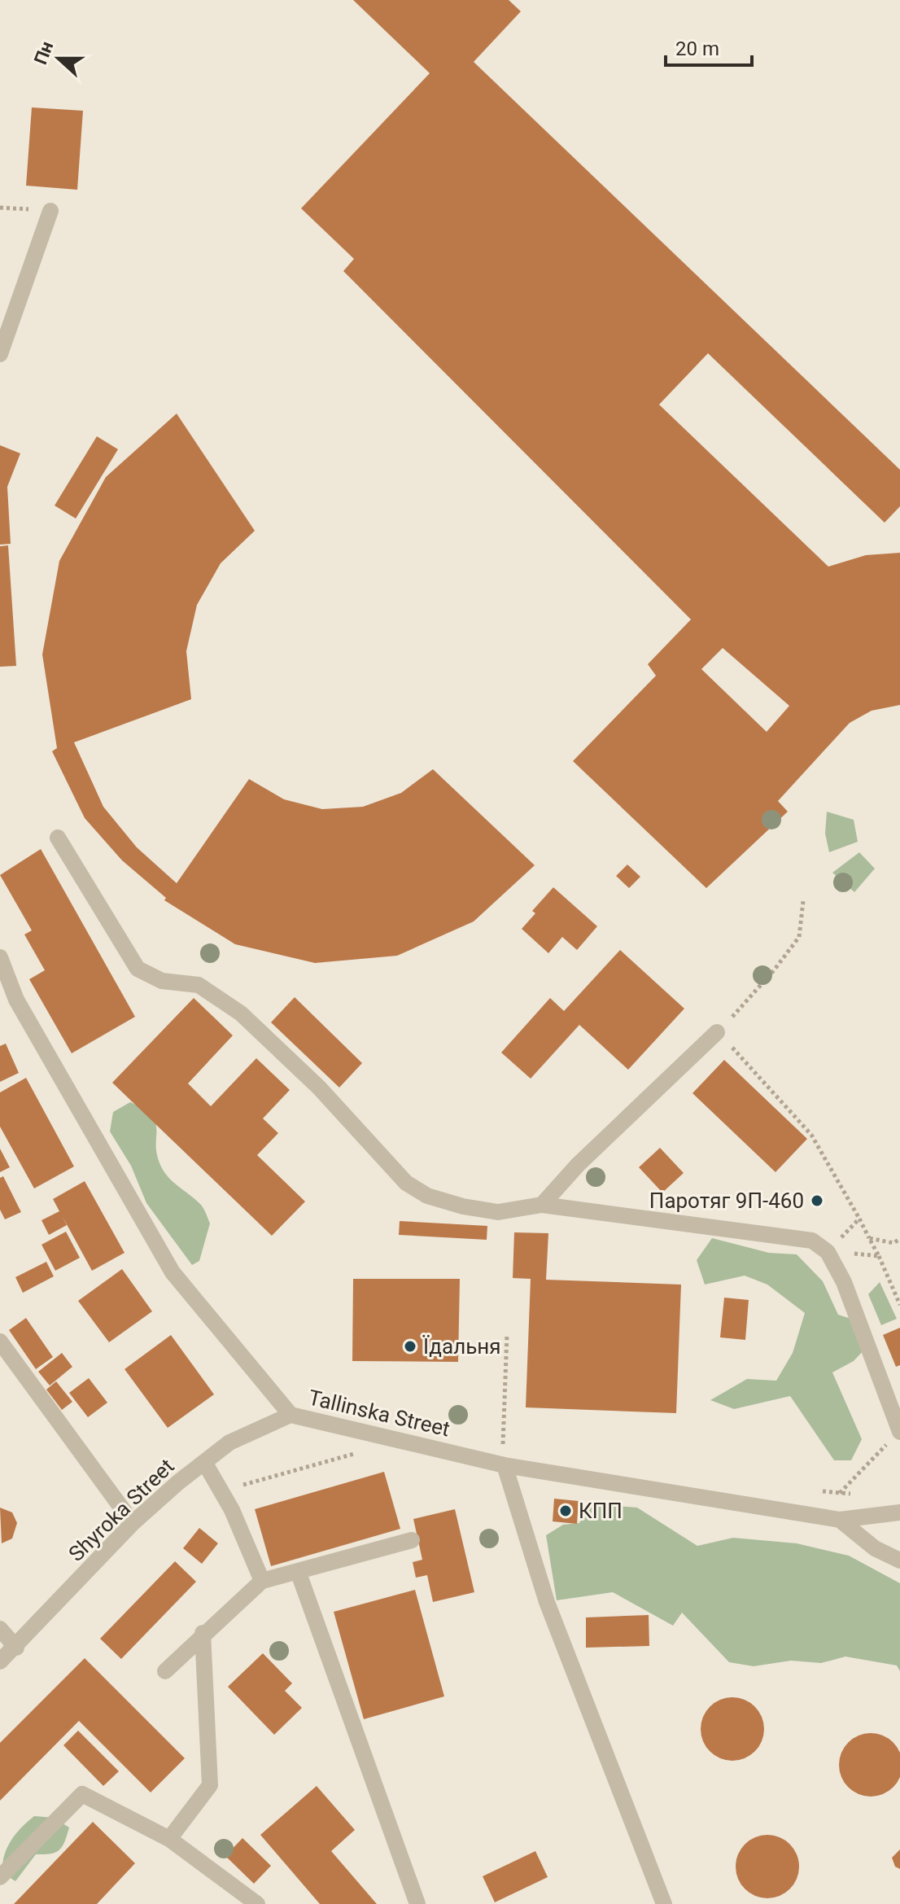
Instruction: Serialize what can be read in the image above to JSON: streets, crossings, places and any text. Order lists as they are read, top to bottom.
{
  "streets": {
    "street": ["Tallinska Street", "Shyroka Street"]
  },
  "crossings": [
    ["Tallinska Street", "Shyroka Street"]
  ],
  "places": ["Паротяг 9П-460", "Їдальня", "КПП"],
  "scale_bar": "20 m",
  "north": "left"
}
